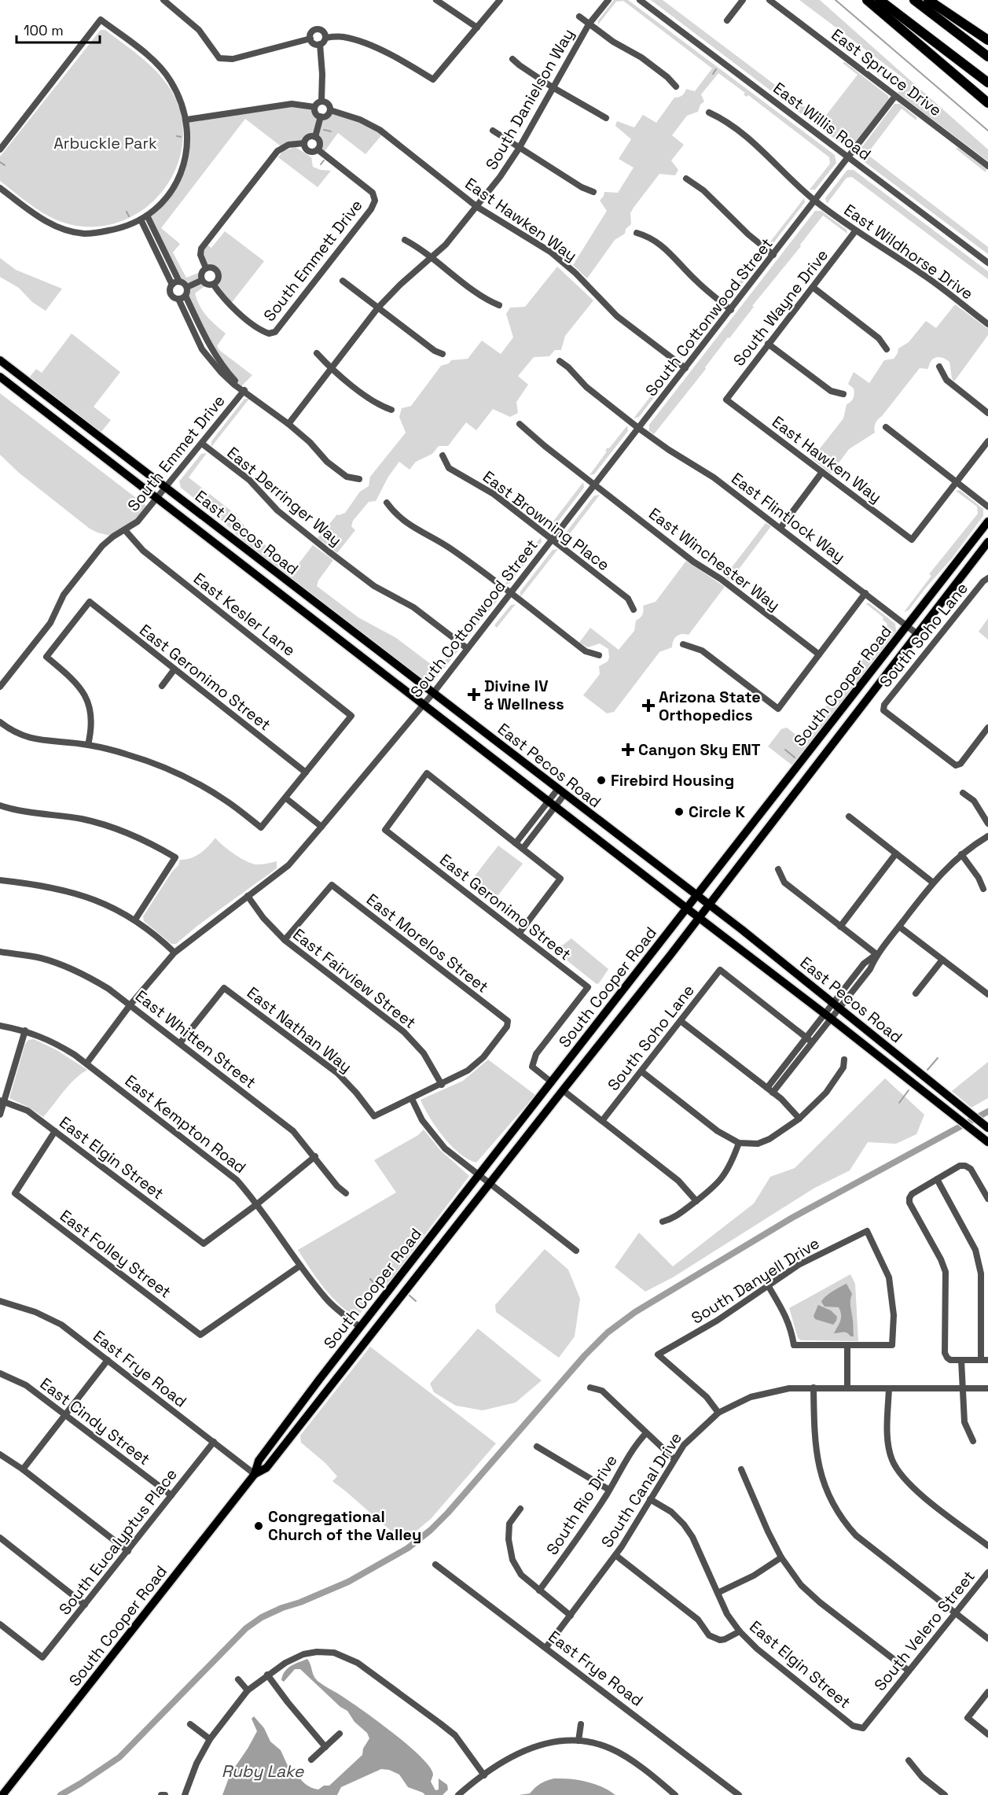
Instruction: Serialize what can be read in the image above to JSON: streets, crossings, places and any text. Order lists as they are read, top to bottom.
{
  "streets": {
    "main road": ["East Pecos Road", "South Cooper Road"],
    "street": [
      "East Spruce Drive",
      "South Danielson Way",
      "East Willis Road",
      "East Hawken Way",
      "East Wildhorse Drive",
      "South Emmett Drive",
      "South Wayne Drive",
      "South Cottonwood Street",
      "South Emmet Drive",
      "East Derringer Way",
      "East Flintlock Way",
      "East Browning Place",
      "East Winchester Way",
      "East Kesler Lane",
      "South Soho Lane",
      "East Geronimo Street",
      "East Morelos Street",
      "East Fairview Street",
      "East Nathan Way",
      "East Whitten Street",
      "East Kempton Road",
      "East Elgin Street",
      "East Folley Street",
      "South Danyell Drive",
      "East Frye Road",
      "East Cindy Street",
      "South Canal Drive",
      "South Rio Drive",
      "South Eucalyptus Place",
      "South Velero Street"
    ]
  },
  "crossings": [
    ["East Spruce Drive", "South Cottonwood Street"],
    ["South Danielson Way", "East Hawken Way"],
    ["East Willis Road", "South Cottonwood Street"],
    ["East Hawken Way", "South Wayne Drive"],
    ["East Hawken Way", "South Cottonwood Street"],
    ["East Wildhorse Drive", "South Wayne Drive"],
    ["East Wildhorse Drive", "South Cottonwood Street"],
    ["South Cottonwood Street", "East Derringer Way"],
    ["South Cottonwood Street", "East Flintlock Way"],
    ["South Cottonwood Street", "East Browning Place"],
    ["South Cottonwood Street", "East Pecos Road"],
    ["South Cottonwood Street", "East Winchester Way"],
    ["South Cottonwood Street", "East Fairview Street"],
    ["South Cottonwood Street", "East Whitten Street"],
    ["South Cottonwood Street", "East Kempton Road"],
    ["South Emmet Drive", "East Derringer Way"],
    ["South Emmet Drive", "East Pecos Road"],
    ["South Emmet Drive", "East Kesler Lane"],
    ["East Flintlock Way", "South Cooper Road"],
    ["East Pecos Road", "South Cooper Road"],
    ["East Kesler Lane", "East Geronimo Street"],
    ["East Geronimo Street", "South Cooper Road"],
    ["South Cooper Road", "East Kempton Road"],
    ["South Cooper Road", "East Frye Road"],
    ["East Morelos Street", "East Fairview Street"],
    ["East Nathan Way", "East Whitten Street"],
    ["East Kempton Road", "East Elgin Street"],
    ["East Kempton Road", "East Folley Street"],
    ["East Elgin Street", "East Folley Street"],
    ["East Elgin Street", "South Canal Drive"],
    ["East Elgin Street", "South Velero Street"],
    ["South Danyell Drive", "South Canal Drive"],
    ["East Frye Road", "South Canal Drive"],
    ["East Frye Road", "South Eucalyptus Place"],
    ["East Cindy Street", "South Eucalyptus Place"]
  ],
  "water": ["Ruby Lake"],
  "parks": ["Arbuckle Park"],
  "places": {
    "health": ["Divine IV & Wellness", "Arizona State Orthopedics", "Canyon Sky ENT"],
    "other": ["Firebird Housing", "Circle K", "Congregational Church of the Valley"]
  },
  "scale_bar": "100 m"
}
